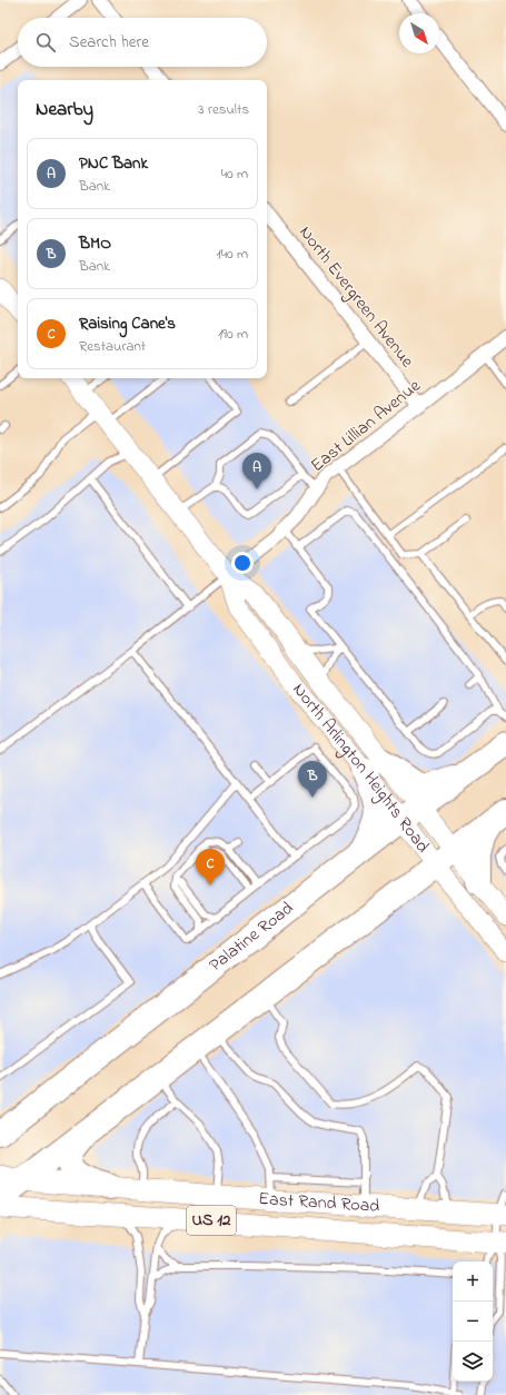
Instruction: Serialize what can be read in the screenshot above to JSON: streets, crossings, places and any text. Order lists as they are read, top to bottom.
{
  "streets": {
    "highway": ["Palatine Road"],
    "main road": ["North Arlington Heights Road", "East Rand Road", "US 12"],
    "street": ["North Evergreen Avenue", "East Lillian Avenue"]
  },
  "crossings": [
    ["North Evergreen Avenue", "East Lillian Avenue"],
    ["East Lillian Avenue", "North Arlington Heights Road"],
    ["North Arlington Heights Road", "Palatine Road"]
  ],
  "north": "bottom right",
  "page": {
    "search": "Search here",
    "heading": ["Nearby", "3 results"],
    "list": [
      {
        "mark": "A",
        "name": "PNC Bank",
        "note": "Bank",
        "value": "40 m"
      },
      {
        "mark": "B",
        "name": "BMO",
        "note": "Bank",
        "value": "140 m"
      },
      {
        "mark": "C",
        "name": "Raising Cane's",
        "note": "Restaurant",
        "value": "190 m"
      }
    ],
    "pins": ["A", "B", "C"],
    "map_buttons": ["+", "−"]
  }
}
